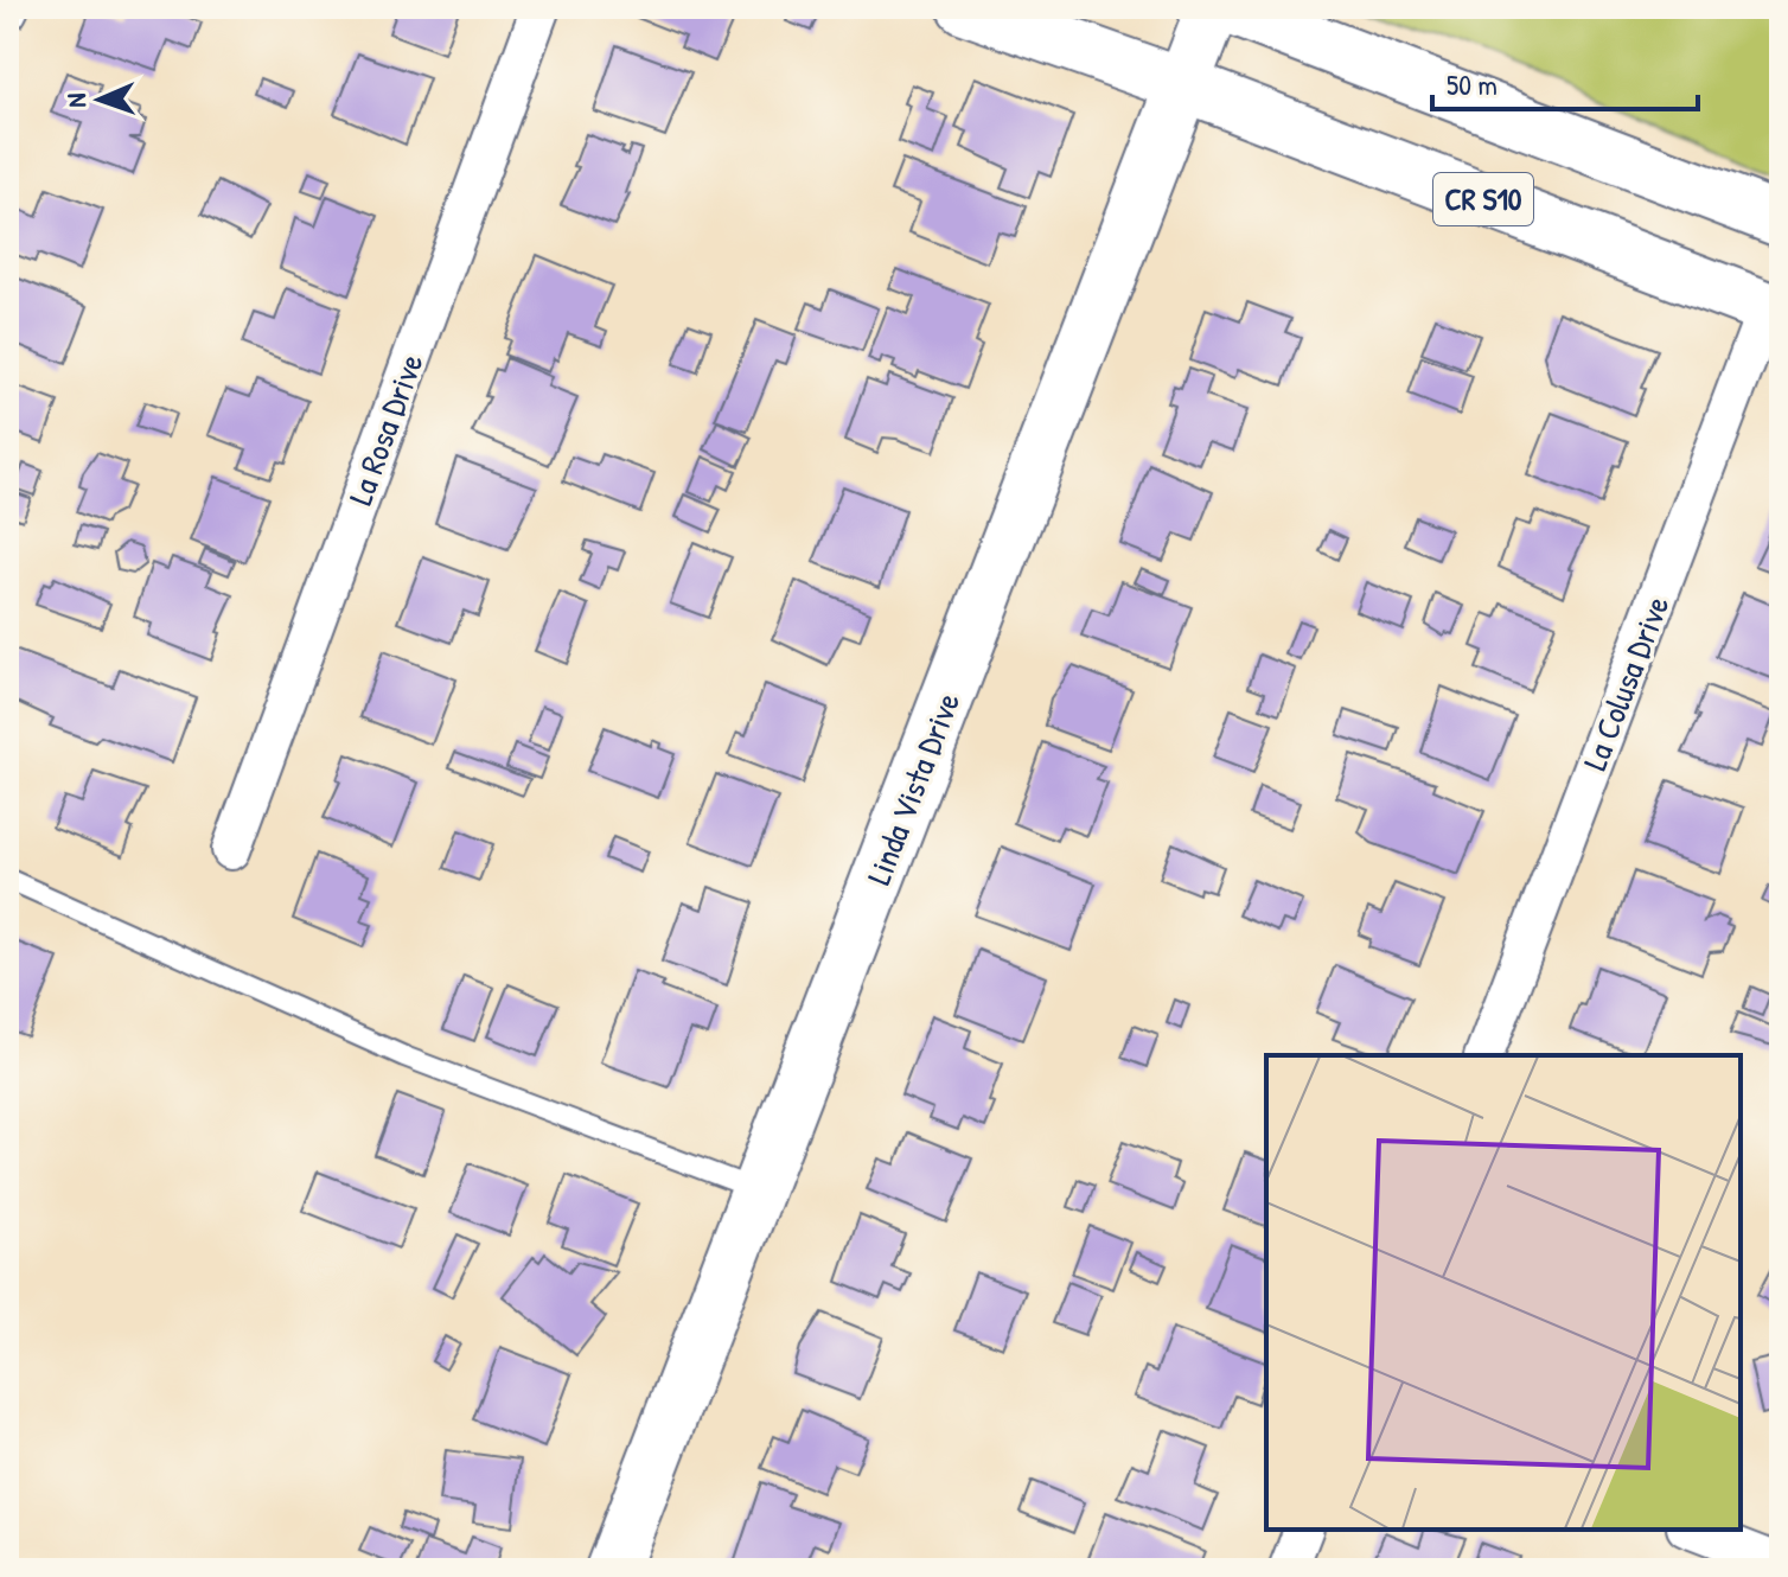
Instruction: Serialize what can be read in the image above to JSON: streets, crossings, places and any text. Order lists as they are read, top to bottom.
{
  "streets": {
    "main road": ["CR S10", "Linda Vista Drive"],
    "street": ["La Rosa Drive", "La Colusa Drive"]
  },
  "crossings": [
    ["CR S10", "La Colusa Drive"],
    ["CR S10", "Linda Vista Drive"]
  ],
  "scale_bar": "50 m",
  "north": "left"
}
